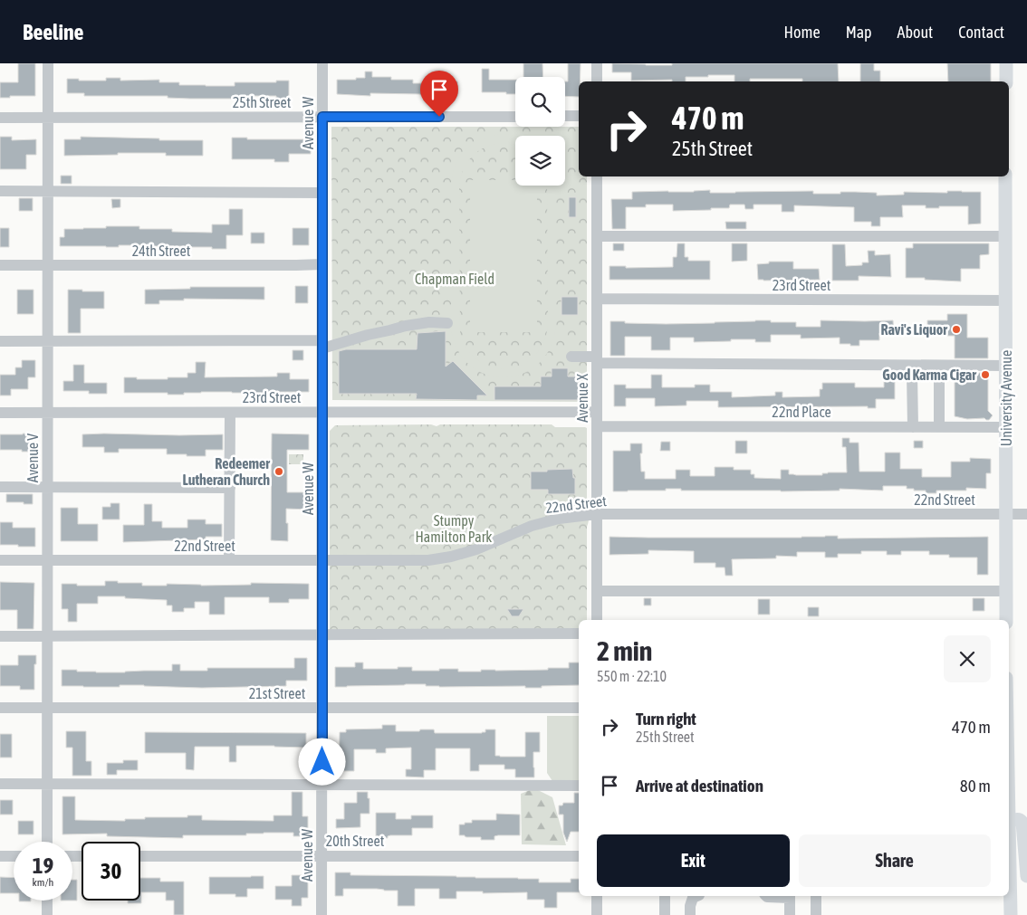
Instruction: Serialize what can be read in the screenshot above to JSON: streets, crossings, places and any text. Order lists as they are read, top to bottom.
{
  "streets": {
    "main road": ["University Avenue"],
    "street": [
      "25th Street",
      "Avenue W",
      "24th Street",
      "23rd Street",
      "Avenue X",
      "22nd Place",
      "Avenue V",
      "22nd Street",
      "21st Street",
      "20th Street"
    ]
  },
  "crossings": [
    ["25th Street", "Avenue W"],
    ["25th Street", "Avenue V"],
    ["Avenue W", "24th Street"],
    ["Avenue W", "23rd Street"],
    ["Avenue W", "22nd Street"],
    ["Avenue W", "21st Street"],
    ["Avenue W", "20th Street"],
    ["24th Street", "Avenue V"],
    ["23rd Street", "Avenue X"],
    ["23rd Street", "University Avenue"],
    ["23rd Street", "Avenue V"],
    ["Avenue X", "22nd Place"],
    ["Avenue X", "22nd Street"],
    ["University Avenue", "22nd Place"],
    ["University Avenue", "22nd Street"],
    ["Avenue V", "22nd Street"],
    ["Avenue V", "21st Street"]
  ],
  "parks": ["Chapman Field", "Stumpy Hamilton Park"],
  "places": ["Ravi's Liquor", "Good Karma Cigar", "Redeemer Lutheran Church"],
  "page": {
    "header": "Beeline",
    "nav": [
      "Home",
      "Map",
      "About",
      "Contact"
    ],
    "turn": ["470 m", "25th Street"],
    "heading": ["2 min", "550 m · 22:10"],
    "list": [
      {
        "name": "Turn right",
        "note": "25th Street",
        "value": "470 m"
      },
      {
        "name": "Arrive at destination",
        "value": "80 m"
      }
    ],
    "buttons": ["Exit", "Share"],
    "speed": "19 km/h",
    "limit": "30"
  }
}
